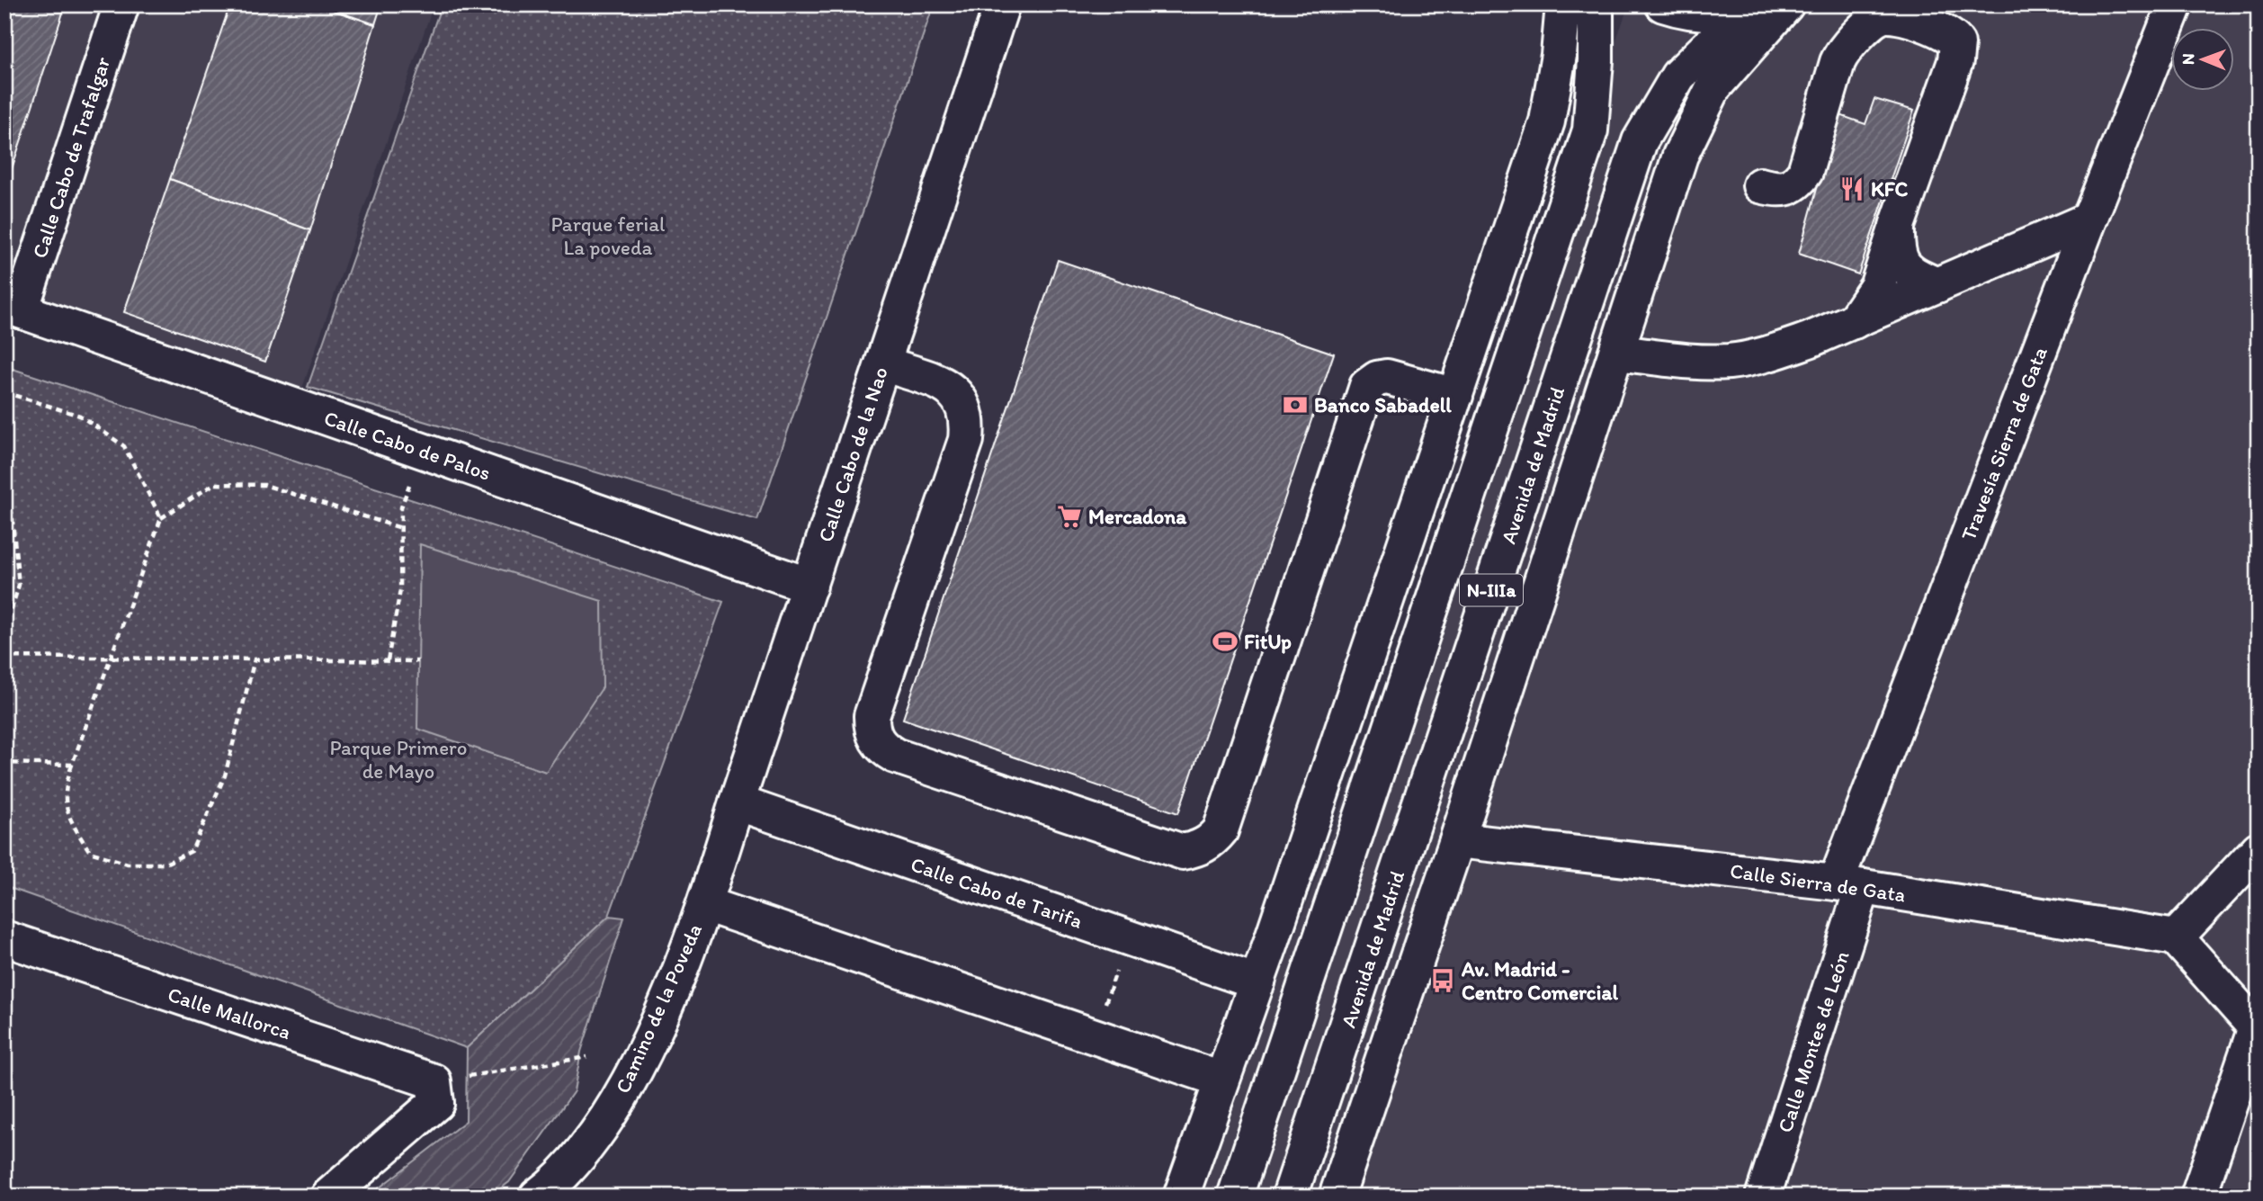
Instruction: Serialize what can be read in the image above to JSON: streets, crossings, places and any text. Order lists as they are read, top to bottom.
{
  "streets": {
    "main road": [
      "Calle Cabo de Trafalgar",
      "Travesía Sierra de Gata",
      "Calle Cabo de Palos",
      "Calle Cabo de la Nao",
      "Avenida de Madrid",
      "N-IIIa",
      "Calle Sierra de Gata",
      "Calle Cabo de Tarifa",
      "Camino de la Poveda",
      "Calle Mallorca",
      "Calle Montes de León"
    ]
  },
  "crossings": [
    ["Calle Cabo de Trafalgar", "Calle Cabo de Palos"],
    ["Travesía Sierra de Gata", "Calle Sierra de Gata"],
    ["Travesía Sierra de Gata", "Calle Montes de León"],
    ["Calle Cabo de Palos", "Calle Cabo de la Nao"],
    ["Calle Cabo de la Nao", "Calle Cabo de Tarifa"],
    ["Calle Cabo de la Nao", "Camino de la Poveda"],
    ["Avenida de Madrid", "N-IIIa"],
    ["Calle Sierra de Gata", "Calle Montes de León"]
  ],
  "parks": ["Parque ferial La poveda", "Parque Primero de Mayo"],
  "places": {
    "restaurant": ["KFC"],
    "bank": ["Banco Sabadell"],
    "supermarket": ["Mercadona"],
    "sports": ["FitUp"],
    "bus stop": ["Av. Madrid - Centro Comercial"]
  },
  "north": "left"
}
